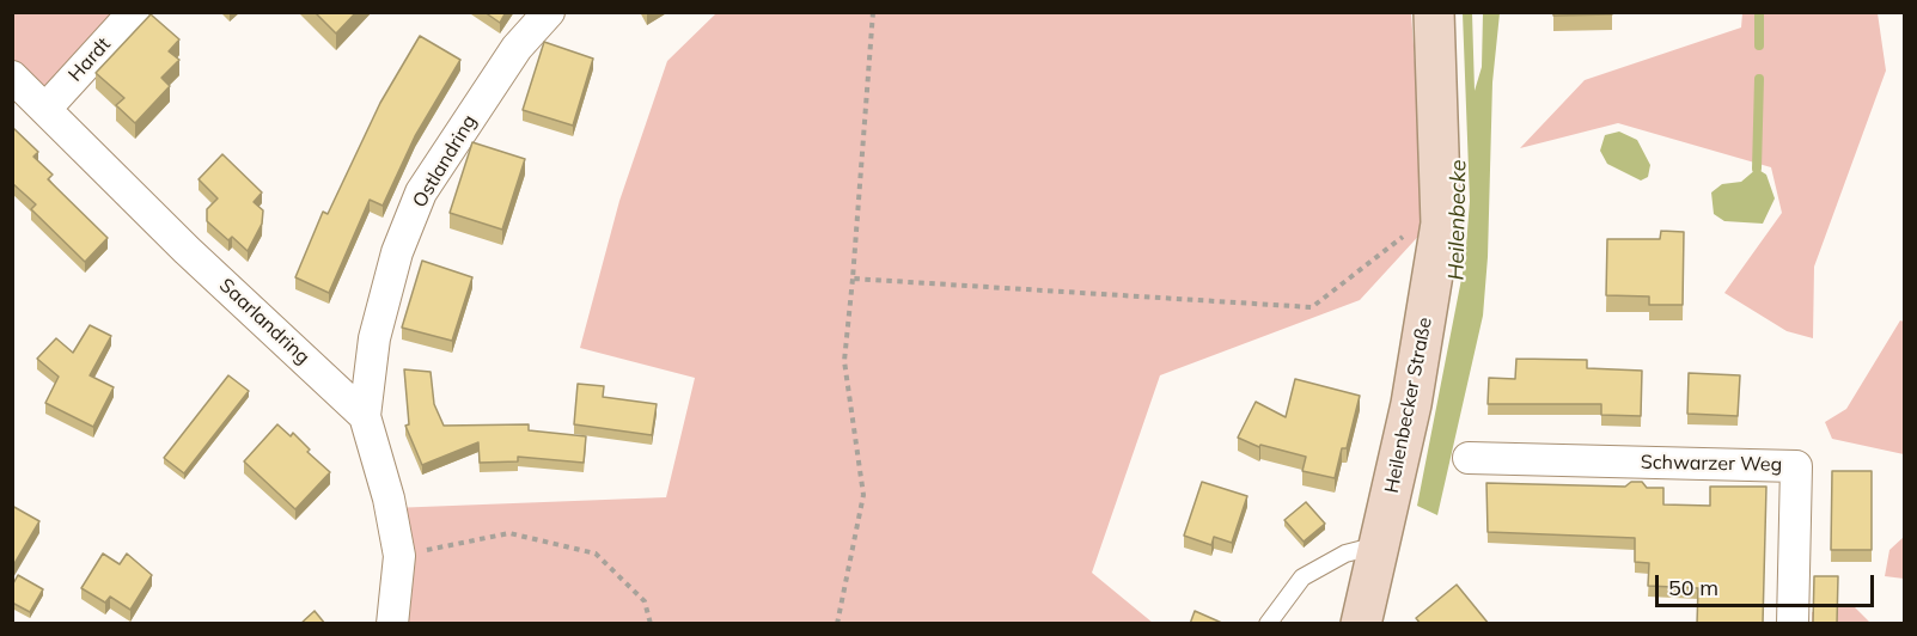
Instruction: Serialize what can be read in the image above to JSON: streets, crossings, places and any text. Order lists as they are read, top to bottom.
{
  "streets": {
    "main road": ["Heilenbecker Straße"],
    "street": [
      "Hardt",
      "Ostlandring",
      "Saarlandring",
      "Schwarzer Weg"
    ]
  },
  "crossings": [
    ["Hardt", "Saarlandring"],
    ["Ostlandring", "Saarlandring"]
  ],
  "water": ["Heilenbecke"],
  "scale_bar": "50 m"
}
